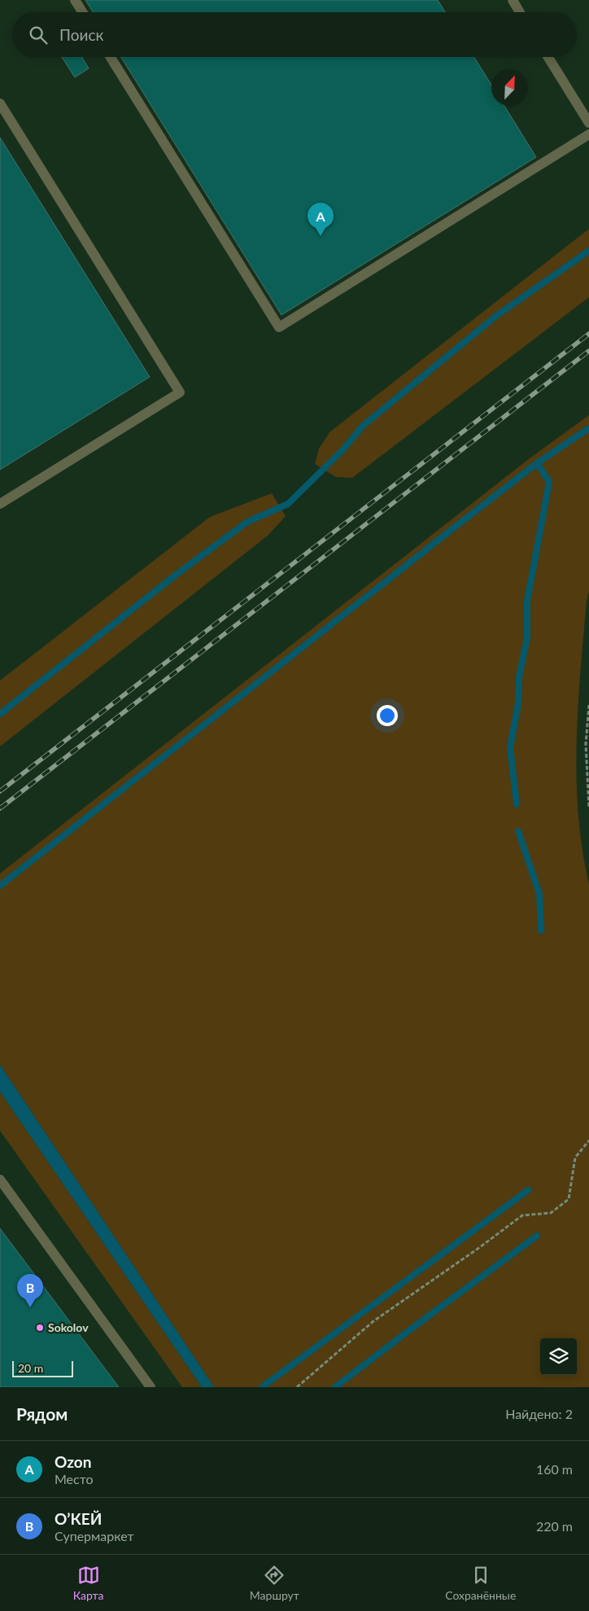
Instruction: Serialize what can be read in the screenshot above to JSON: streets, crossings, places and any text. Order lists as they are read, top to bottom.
{
  "places": ["Sokolov"],
  "scale_bar": "20 m",
  "north": "top right",
  "page": {
    "search": "Поиск",
    "pins": ["A", "B"],
    "scale": "20 m",
    "heading": ["Рядом", "Найдено: 2"],
    "list": [
      {
        "mark": "A",
        "name": "Ozon",
        "note": "Место",
        "value": "160 m"
      },
      {
        "mark": "B",
        "name": "О’КЕЙ",
        "note": "Супермаркет",
        "value": "220 m"
      }
    ],
    "nav": ["Карта", "Маршрут", "Сохранённые"]
  }
}
